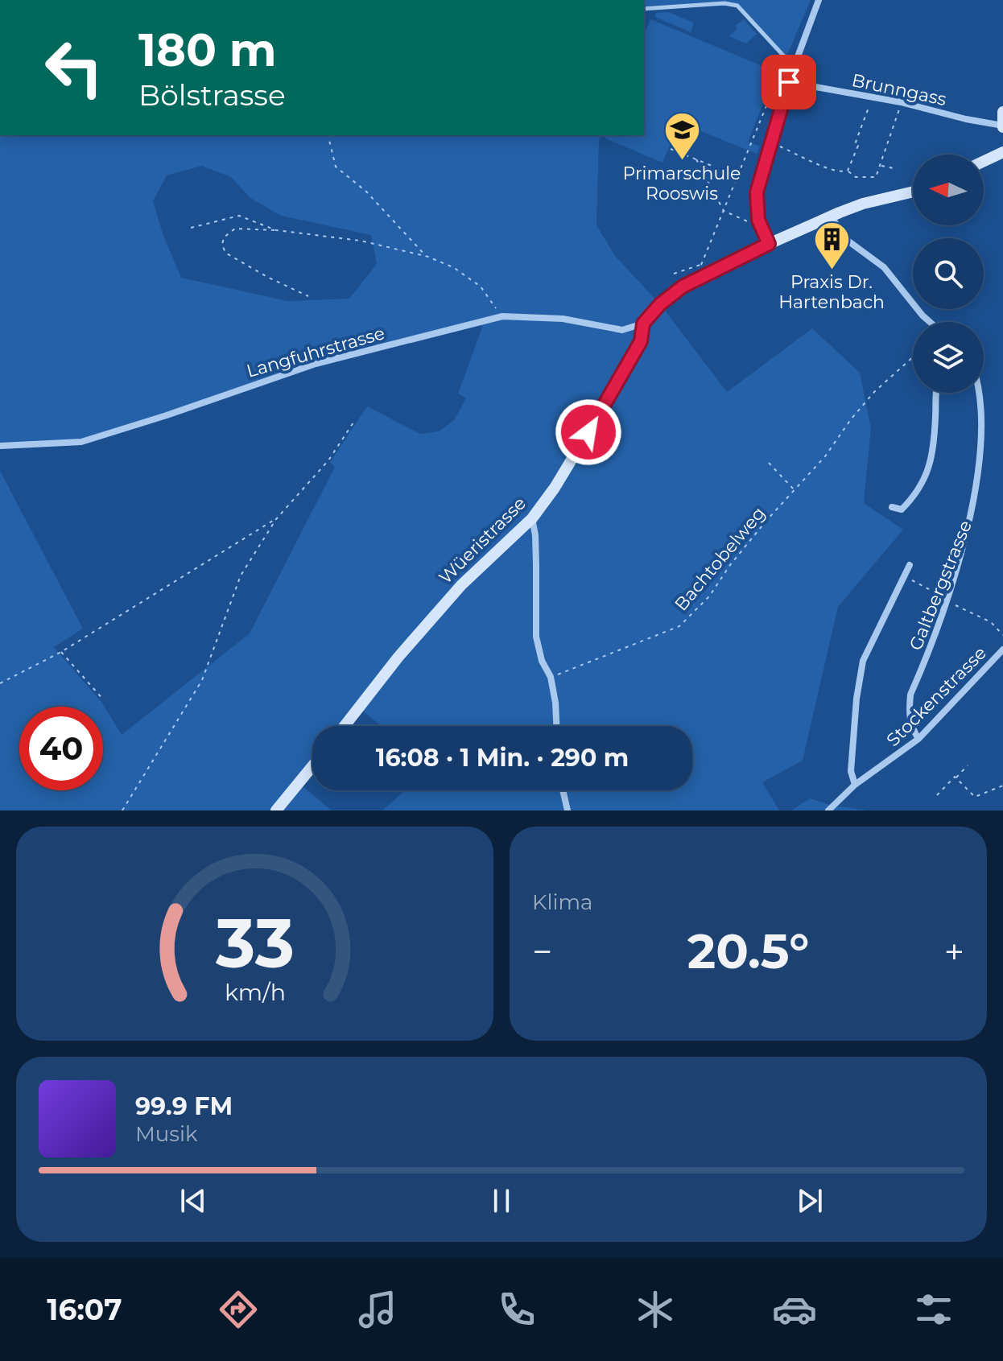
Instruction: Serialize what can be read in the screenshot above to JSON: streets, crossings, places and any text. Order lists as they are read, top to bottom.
{
  "streets": {
    "street": [
      "Brunngass",
      "Langfuhrstrasse",
      "Wüeristrasse",
      "Galtbergstrasse",
      "Stockenstrasse"
    ],
    "path": ["Bachtobelweg"]
  },
  "crossings": [
    ["Langfuhrstrasse", "Wüeristrasse"],
    ["Galtbergstrasse", "Stockenstrasse"]
  ],
  "places": {
    "school or university": ["Primarschule Rooswis"],
    "building": ["Praxis Dr. Hartenbach"]
  },
  "north": "left",
  "page": {
    "turn": ["180 m", "Bölstrasse"],
    "limit": "40",
    "trip": "16:08 · 1 Min. · 290 m",
    "tile": "Klima",
    "heat": ["−", "20.5°", "+"],
    "song": ["99.9 FM", "Musik"],
    "tabs": "16:07",
    "gauge": ["33", "km/h"]
  }
}
